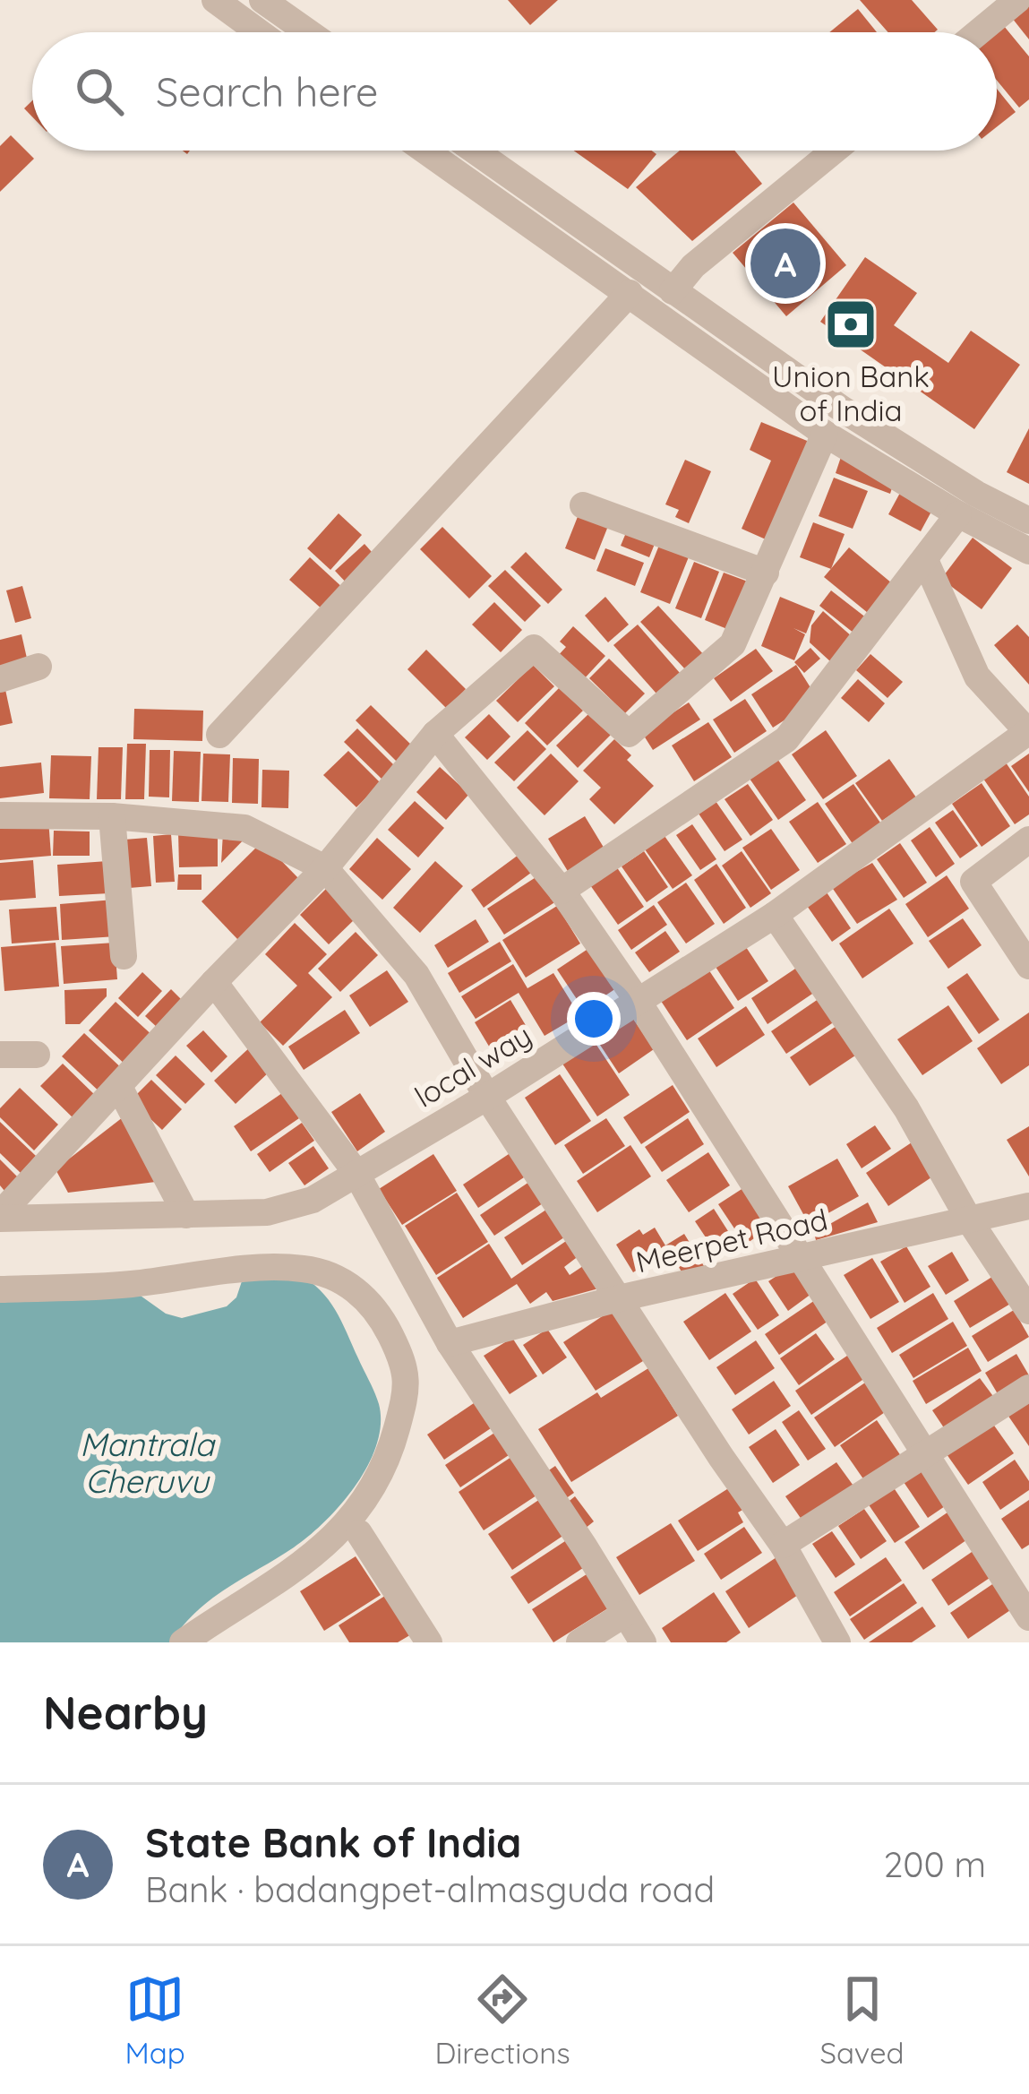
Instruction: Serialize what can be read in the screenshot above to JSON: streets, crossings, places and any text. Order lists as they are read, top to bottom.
{
  "streets": {
    "street": ["local way", "Meerpet Road"]
  },
  "water": ["Mantrala Cheruvu"],
  "places": {
    "bank": ["Union Bank of India"]
  },
  "page": {
    "search": "Search here",
    "pins": "A",
    "heading": "Nearby",
    "list": [
      {
        "mark": "A",
        "name": "State Bank of India",
        "note": "Bank · badangpet-almasguda road",
        "value": "200 m"
      }
    ],
    "nav": ["Map", "Directions", "Saved"]
  }
}
